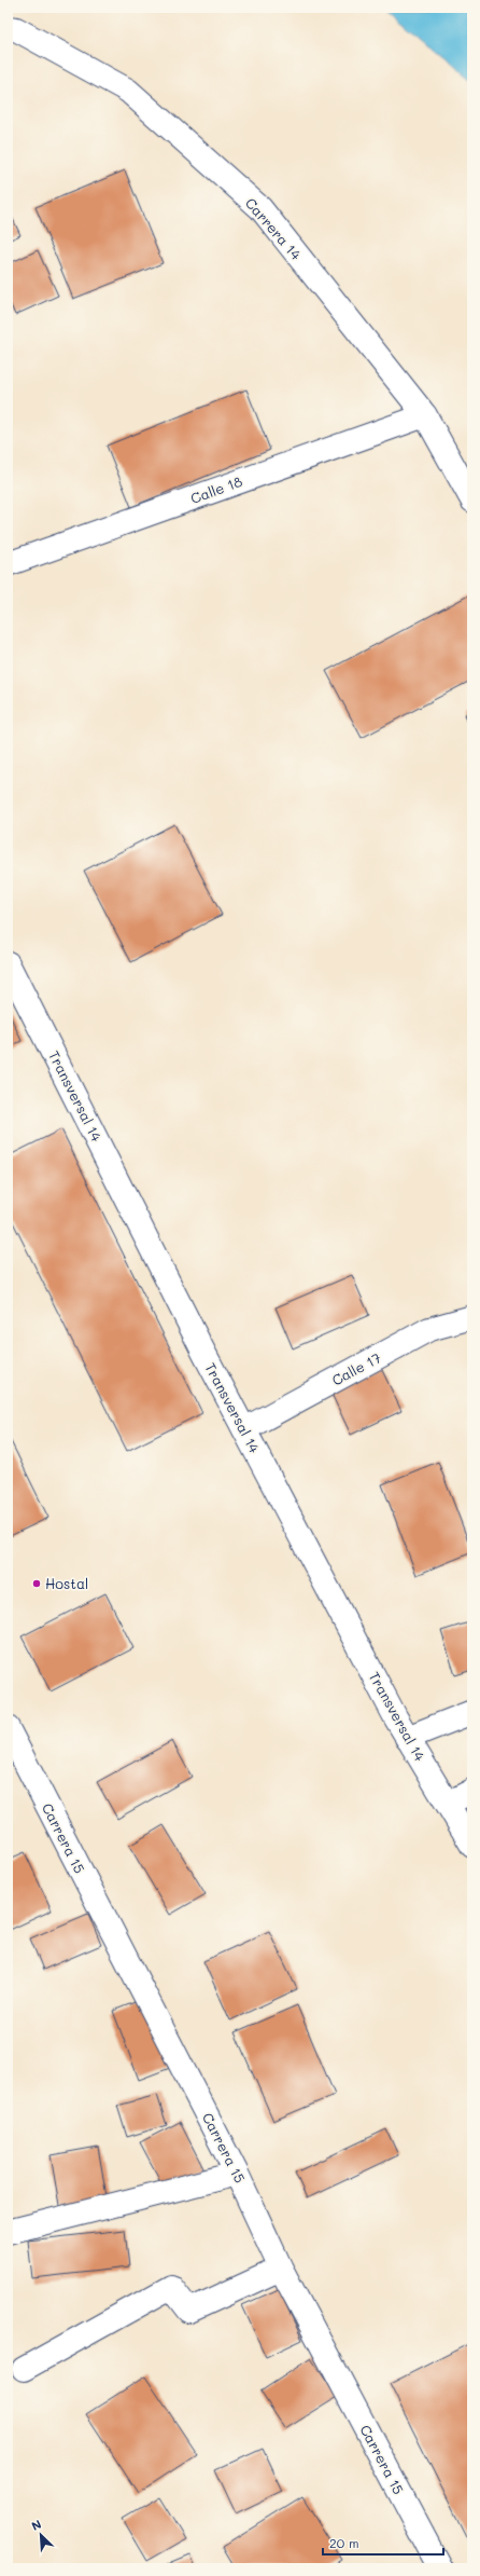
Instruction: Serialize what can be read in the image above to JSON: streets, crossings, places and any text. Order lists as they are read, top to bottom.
{
  "streets": {
    "main road": [
      "Carrera 14",
      "Calle 18",
      "Transversal 14",
      "Calle 17",
      "Carrera 15"
    ]
  },
  "crossings": [
    ["Carrera 14", "Calle 18"],
    ["Transversal 14", "Calle 17"]
  ],
  "places": ["Hostal"],
  "scale_bar": "20 m",
  "north": "top left"
}
